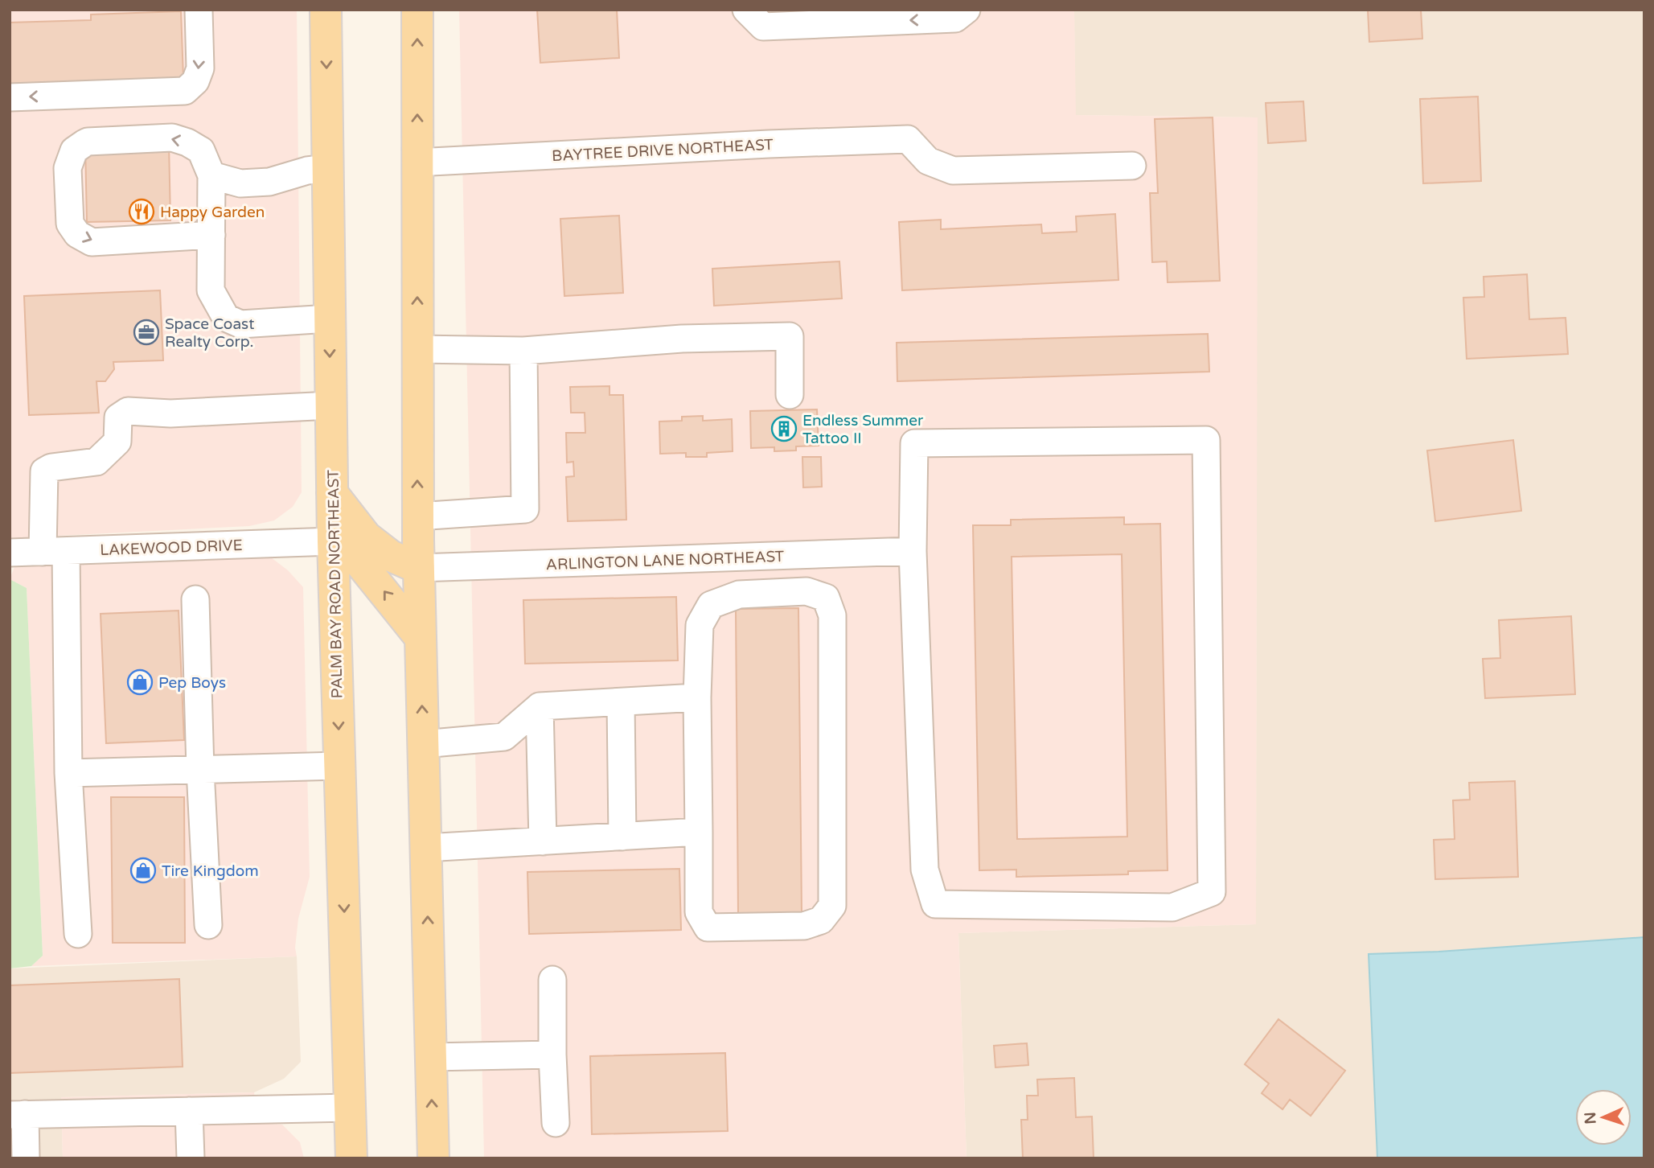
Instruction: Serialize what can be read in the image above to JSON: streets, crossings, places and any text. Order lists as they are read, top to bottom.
{
  "streets": {
    "main road": ["PALM BAY ROAD NORTHEAST"],
    "street": ["BAYTREE DRIVE NORTHEAST", "LAKEWOOD DRIVE", "ARLINGTON LANE NORTHEAST"]
  },
  "crossings": [
    ["LAKEWOOD DRIVE", "PALM BAY ROAD NORTHEAST"]
  ],
  "places": {
    "restaurant": ["Happy Garden"],
    "office": ["Space Coast Realty Corp."],
    "building": ["Endless Summer Tattoo II"],
    "shop": ["Pep Boys", "Tire Kingdom"]
  },
  "north": "left"
}
